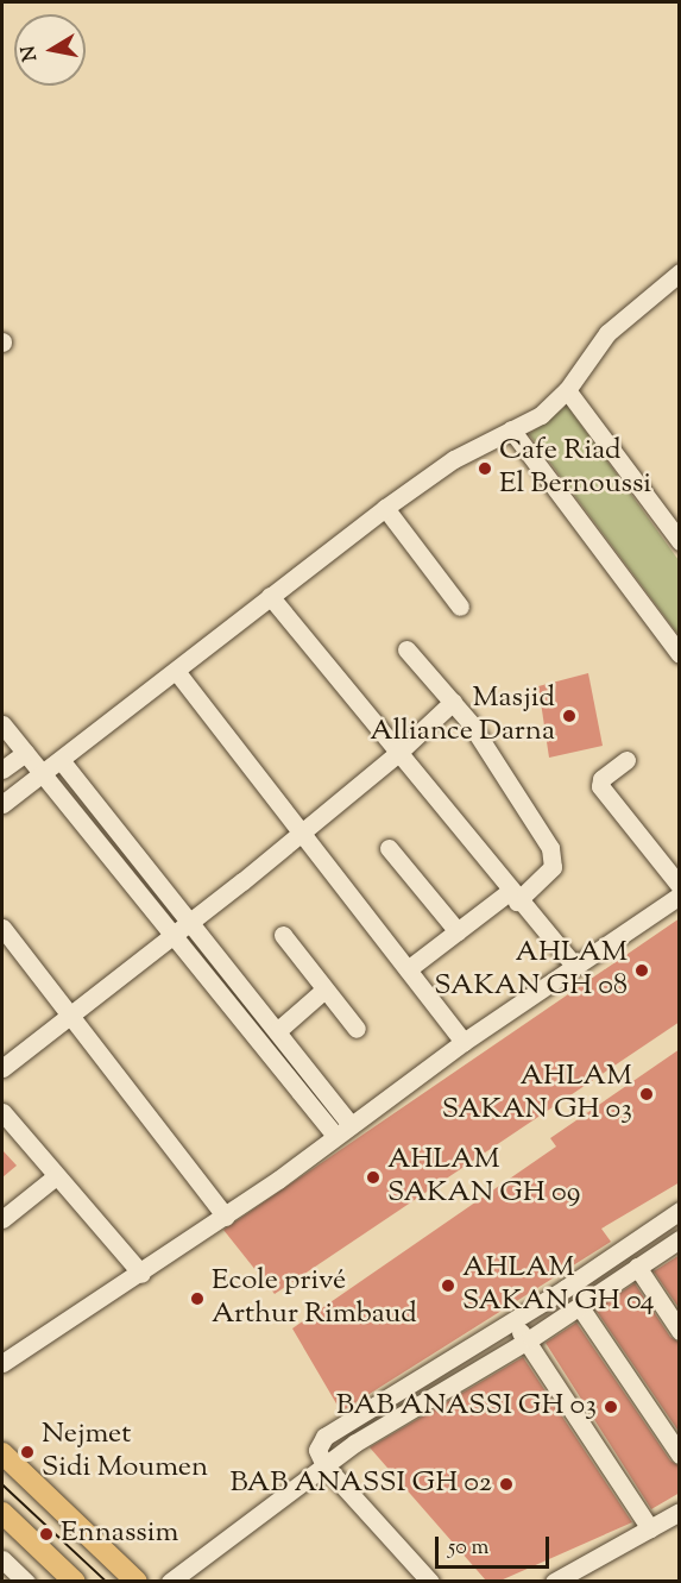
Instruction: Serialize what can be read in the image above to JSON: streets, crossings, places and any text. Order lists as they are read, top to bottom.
{
  "places": [
    "Cafe Riad El Bernoussi",
    "Masjid Alliance Darna",
    "AHLAM SAKAN GH 08",
    "AHLAM SAKAN GH 03",
    "AHLAM SAKAN GH 09",
    "AHLAM SAKAN GH 04",
    "Ecole privé Arthur Rimbaud",
    "BAB ANASSI GH 03",
    "Nejmet Sidi Moumen",
    "BAB ANASSI GH 02",
    "Ennassim"
  ],
  "scale_bar": "50 m",
  "north": "left"
}
